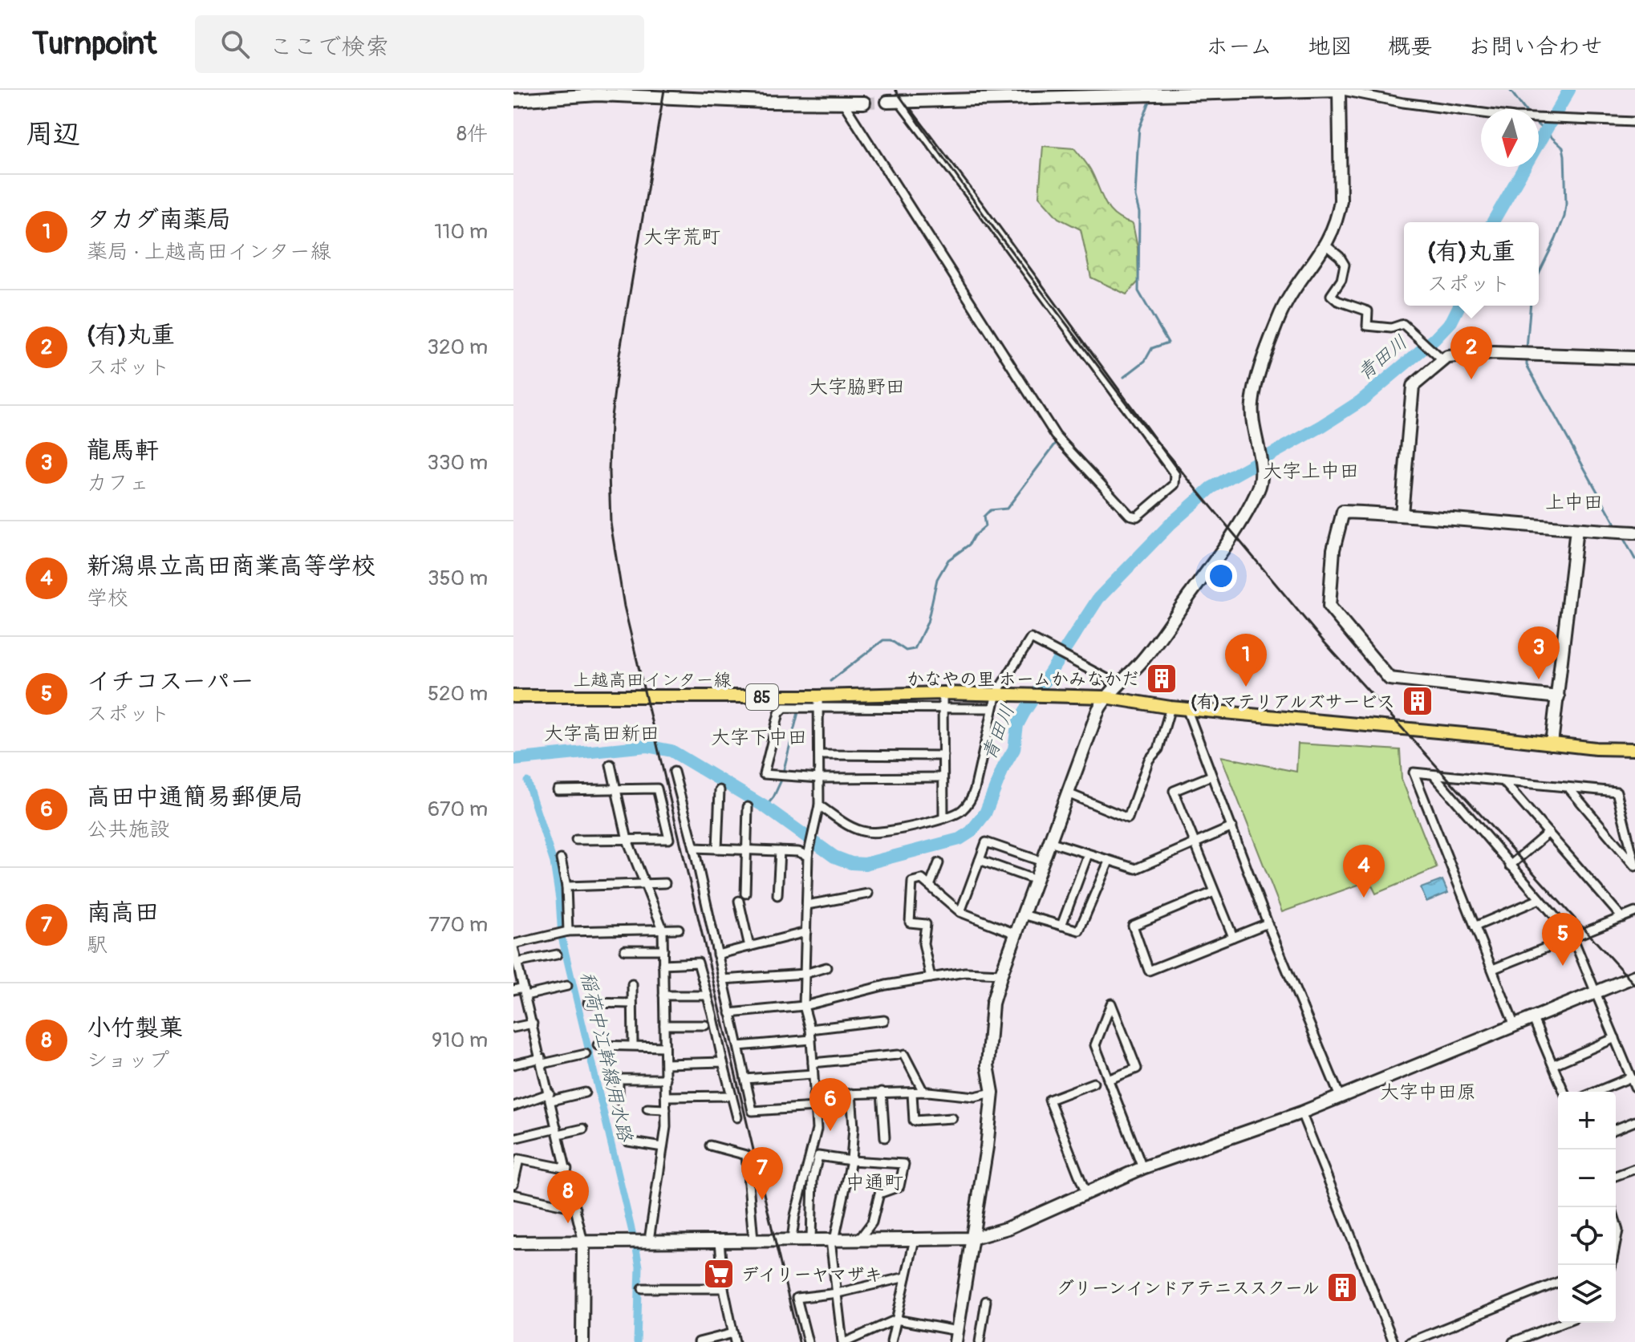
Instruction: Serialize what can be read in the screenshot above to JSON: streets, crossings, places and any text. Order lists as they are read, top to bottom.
{
  "streets": {
    "main road": ["上越高田インター線", "85"]
  },
  "districts": [
    "大字荒町",
    "大字脇野田",
    "大字上中田",
    "上中田",
    "大字高田新田",
    "大字下中田",
    "大字中田原",
    "中通町"
  ],
  "water": ["青田川", "稲荷中江幹線用水路"],
  "places": {
    "building": ["かなやの里 ホームかみなかだ", "(有)マテリアルズサービス", "グリーンインドアテニススクール"],
    "supermarket": ["デイリーヤマザキ"]
  },
  "north": "bottom",
  "page": {
    "header": "Turnpoint",
    "search": "ここで検索",
    "nav": [
      "ホーム",
      "地図",
      "概要",
      "お問い合わせ"
    ],
    "heading": ["周辺", "8件"],
    "list": [
      {
        "mark": "1",
        "name": "タカダ南薬局",
        "note": "薬局 · 上越高田インター線",
        "value": "110 m"
      },
      {
        "mark": "2",
        "name": "(有)丸重",
        "note": "スポット",
        "value": "320 m"
      },
      {
        "mark": "3",
        "name": "龍馬軒",
        "note": "カフェ",
        "value": "330 m"
      },
      {
        "mark": "4",
        "name": "新潟県立高田商業高等学校",
        "note": "学校",
        "value": "350 m"
      },
      {
        "mark": "5",
        "name": "イチコスーパー",
        "note": "スポット",
        "value": "520 m"
      },
      {
        "mark": "6",
        "name": "高田中通簡易郵便局",
        "note": "公共施設",
        "value": "670 m"
      },
      {
        "mark": "7",
        "name": "南高田",
        "note": "駅",
        "value": "770 m"
      },
      {
        "mark": "8",
        "name": "小竹製菓",
        "note": "ショップ",
        "value": "910 m"
      }
    ],
    "popup": ["(有)丸重", "スポット"],
    "pins": [
      "2",
      "3",
      "1",
      "4",
      "5",
      "6",
      "7",
      "8"
    ],
    "map_buttons": ["+", "−"]
  }
}
